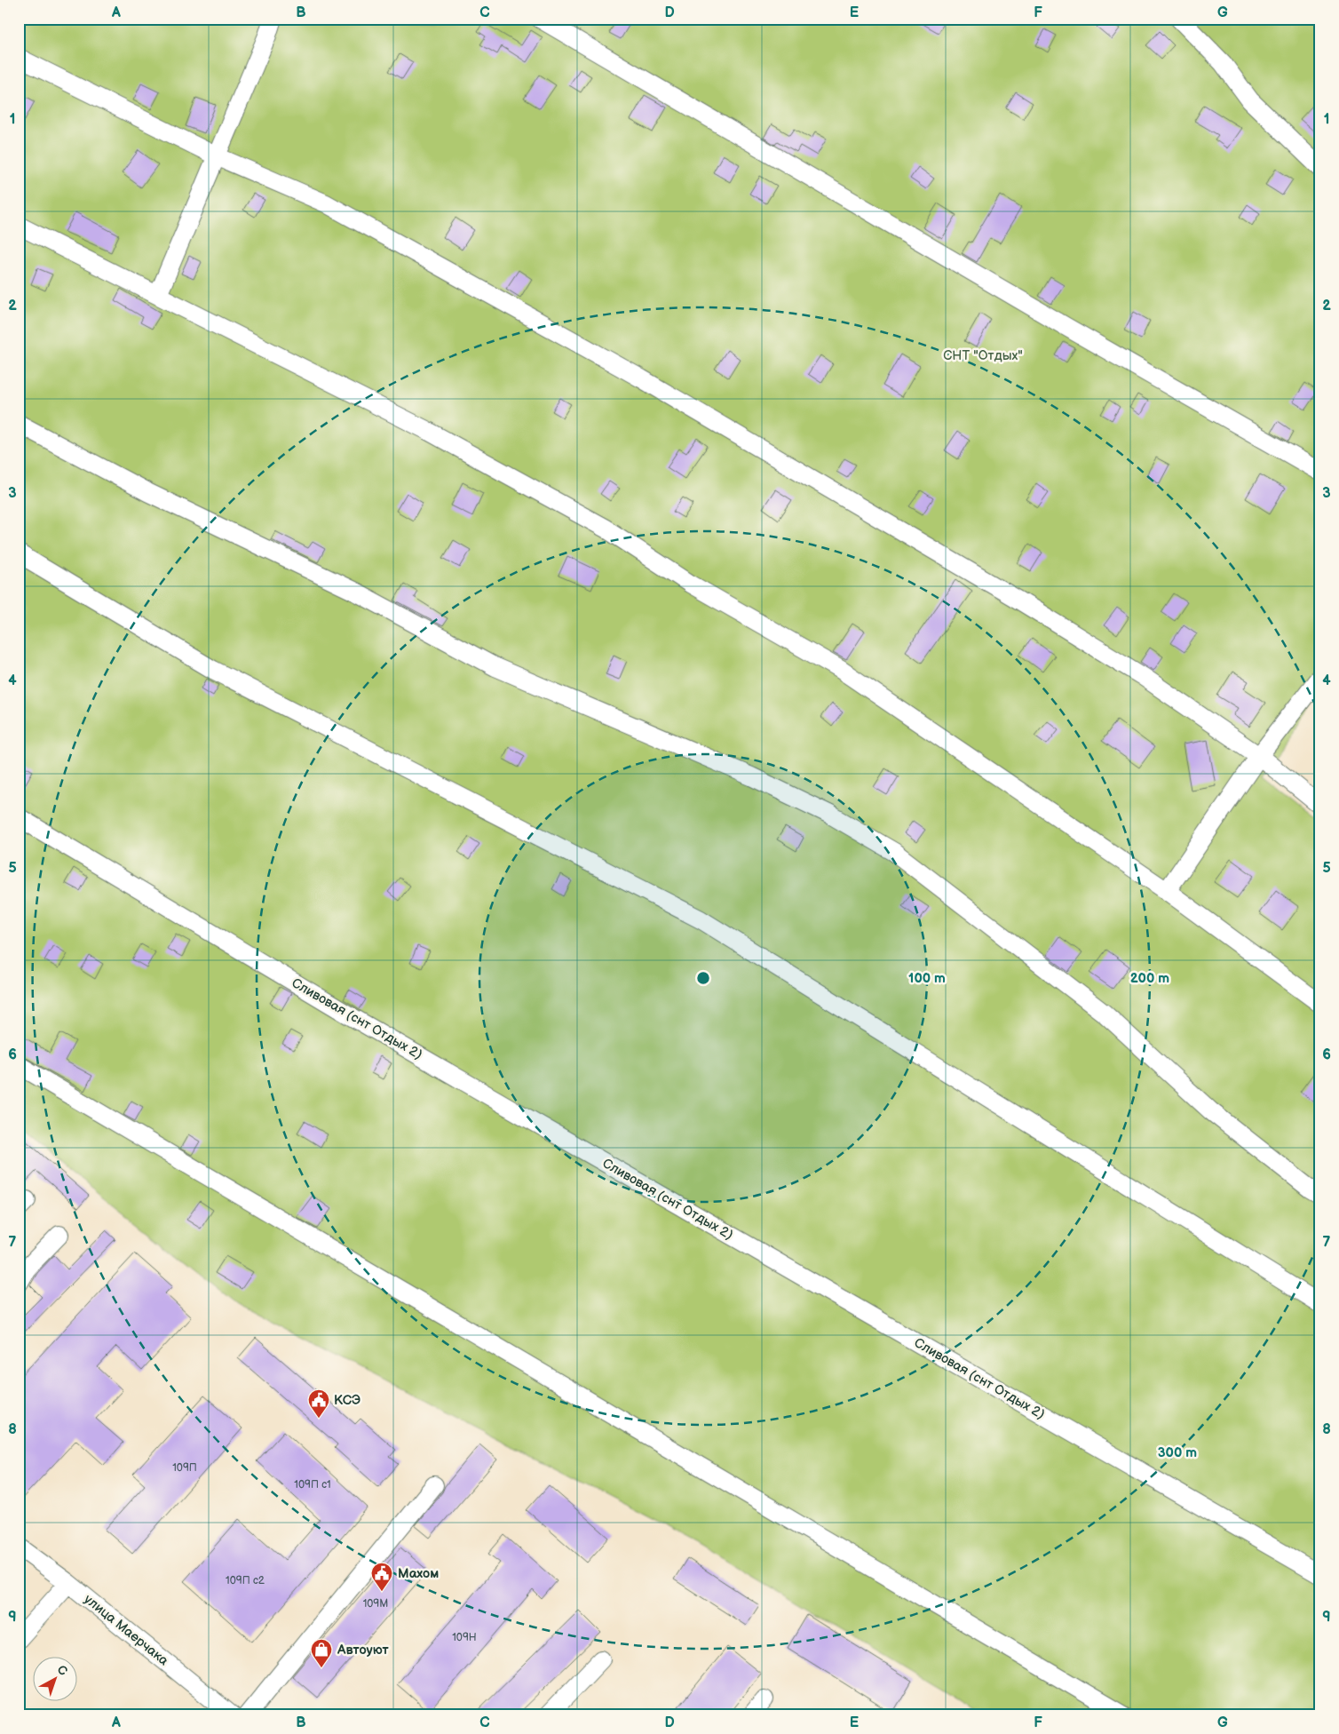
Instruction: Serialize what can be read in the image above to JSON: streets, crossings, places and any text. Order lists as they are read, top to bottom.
{
  "streets": {
    "street": ["Сливовая (снт Отдых 2)", "улица Маерчака"]
  },
  "parks": ["СНТ \"Отдых\""],
  "places": {
    "public building": ["КСЭ", "Махом"],
    "shop": ["Автоуют"]
  },
  "house_numbers": [
    "109П",
    "109П с1",
    "109П с2",
    "109М",
    "109Н"
  ],
  "north": "top right",
  "grid": {
    "columns": [
      "A",
      "B",
      "C",
      "D",
      "E",
      "F",
      "G"
    ],
    "rows": [
      "1",
      "2",
      "3",
      "4",
      "5",
      "6",
      "7",
      "8",
      "9"
    ]
  },
  "rings": ["100 m", "200 m", "300 m"]
}
